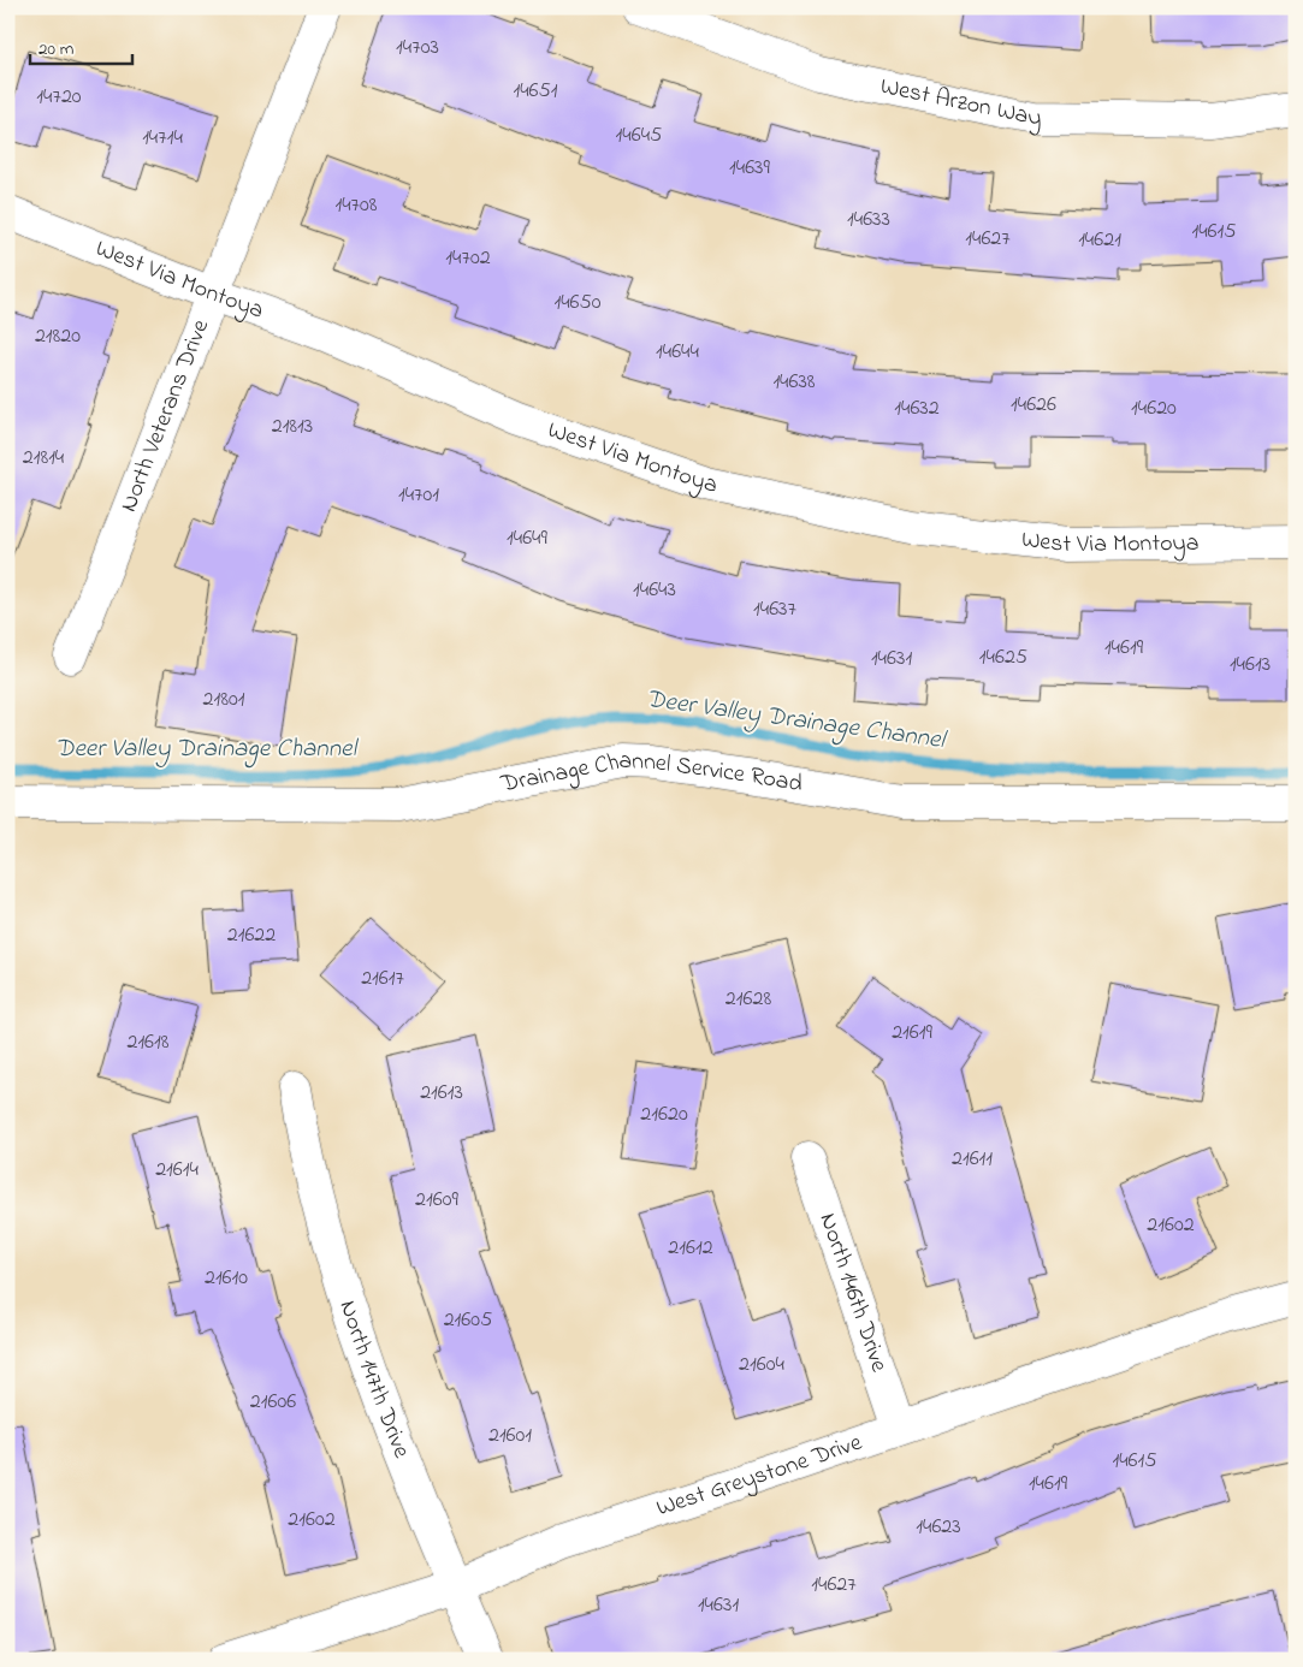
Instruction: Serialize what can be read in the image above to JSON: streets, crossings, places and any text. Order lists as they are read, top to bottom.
{
  "streets": {
    "street": [
      "West Arzon Way",
      "West Via Montoya",
      "North Veterans Drive",
      "Drainage Channel Service Road",
      "North 146th Drive",
      "North 147th Drive",
      "West Greystone Drive"
    ]
  },
  "crossings": [
    ["West Via Montoya", "North Veterans Drive"],
    ["North 146th Drive", "West Greystone Drive"],
    ["North 147th Drive", "West Greystone Drive"]
  ],
  "water": ["Deer Valley Drainage Channel"],
  "house_numbers": [
    "14703",
    "14651",
    "14720",
    "14645",
    "14714",
    "14639",
    "14708",
    "14633",
    "14615",
    "14627",
    "14621",
    "14702",
    "14650",
    "21820",
    "14644",
    "14638",
    "14626",
    "14632",
    "14620",
    "21813",
    "21814",
    "14701",
    "14649",
    "14643",
    "14637",
    "14619",
    "14625",
    "14631",
    "14613",
    "21801",
    "21622",
    "21617",
    "21628",
    "21619",
    "21618",
    "21613",
    "21620",
    "21611",
    "21614",
    "21609",
    "21602",
    "21612",
    "21610",
    "21605",
    "21604",
    "21606",
    "21601",
    "14615",
    "14619",
    "21602",
    "14623",
    "14627",
    "14631"
  ],
  "scale_bar": "20 m"
}
